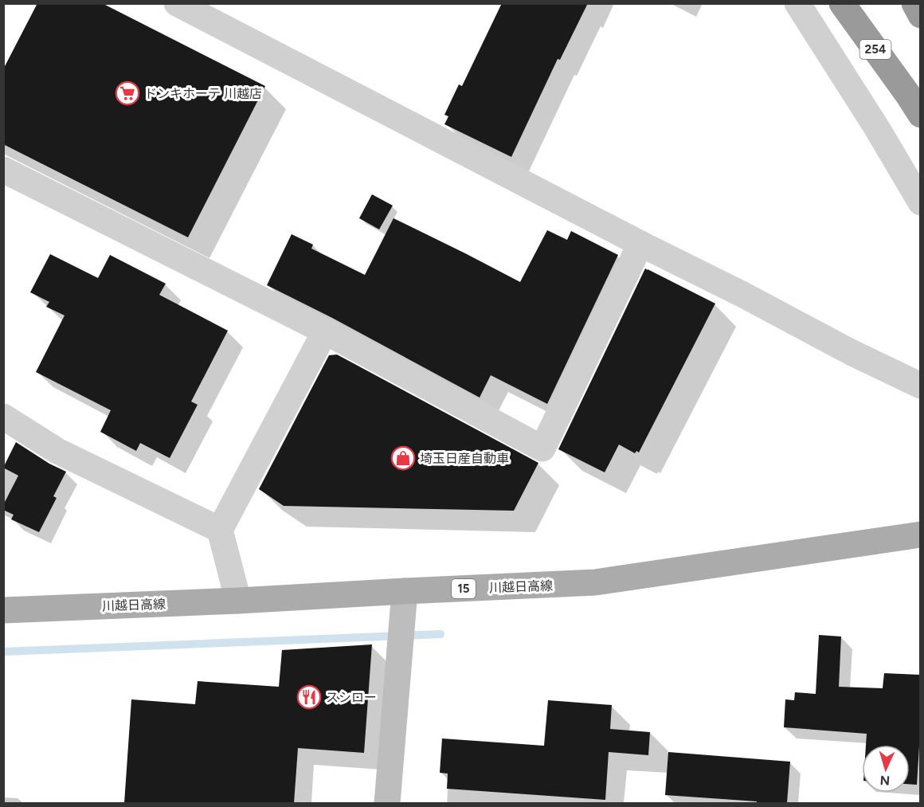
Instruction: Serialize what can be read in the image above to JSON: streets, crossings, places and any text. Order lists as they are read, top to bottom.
{
  "streets": {
    "highway": ["254"],
    "main road": ["川越日高線", "15"]
  },
  "places": {
    "supermarket": ["ドンキホーテ 川越店"],
    "shop": ["埼玉日産自動車"],
    "restaurant": ["スシロー"]
  },
  "north": "bottom"
}
